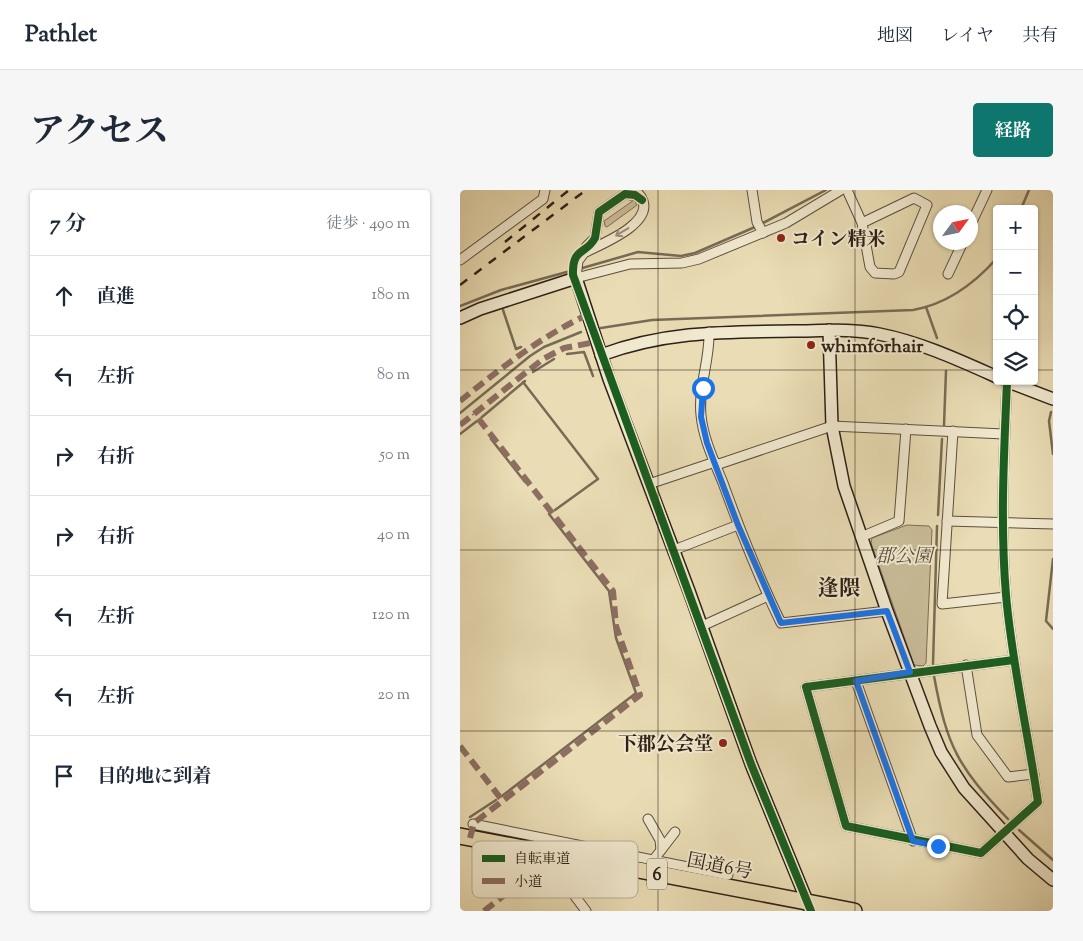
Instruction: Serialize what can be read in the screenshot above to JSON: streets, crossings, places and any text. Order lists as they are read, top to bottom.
{
  "streets": {
    "highway": ["国道6号", "6"]
  },
  "districts": ["逢隈"],
  "parks": ["郡公園"],
  "places": ["コイン精米", "whimforhair", "下郡公会堂"],
  "legend": ["自転車道", "小道"],
  "north": "top right",
  "page": {
    "header": "Pathlet",
    "nav": ["地図", "レイヤ", "共有"],
    "title": "アクセス",
    "buttons": "経路",
    "heading": ["7 分", "徒歩 · 490 m"],
    "map_buttons": ["+", "−"],
    "list": [
      ["直進", "180 m"],
      ["左折", "80 m"],
      ["右折", "50 m"],
      ["右折", "40 m"],
      ["左折", "120 m"],
      ["左折", "20 m"],
      "目的地に到着"
    ]
  }
}
